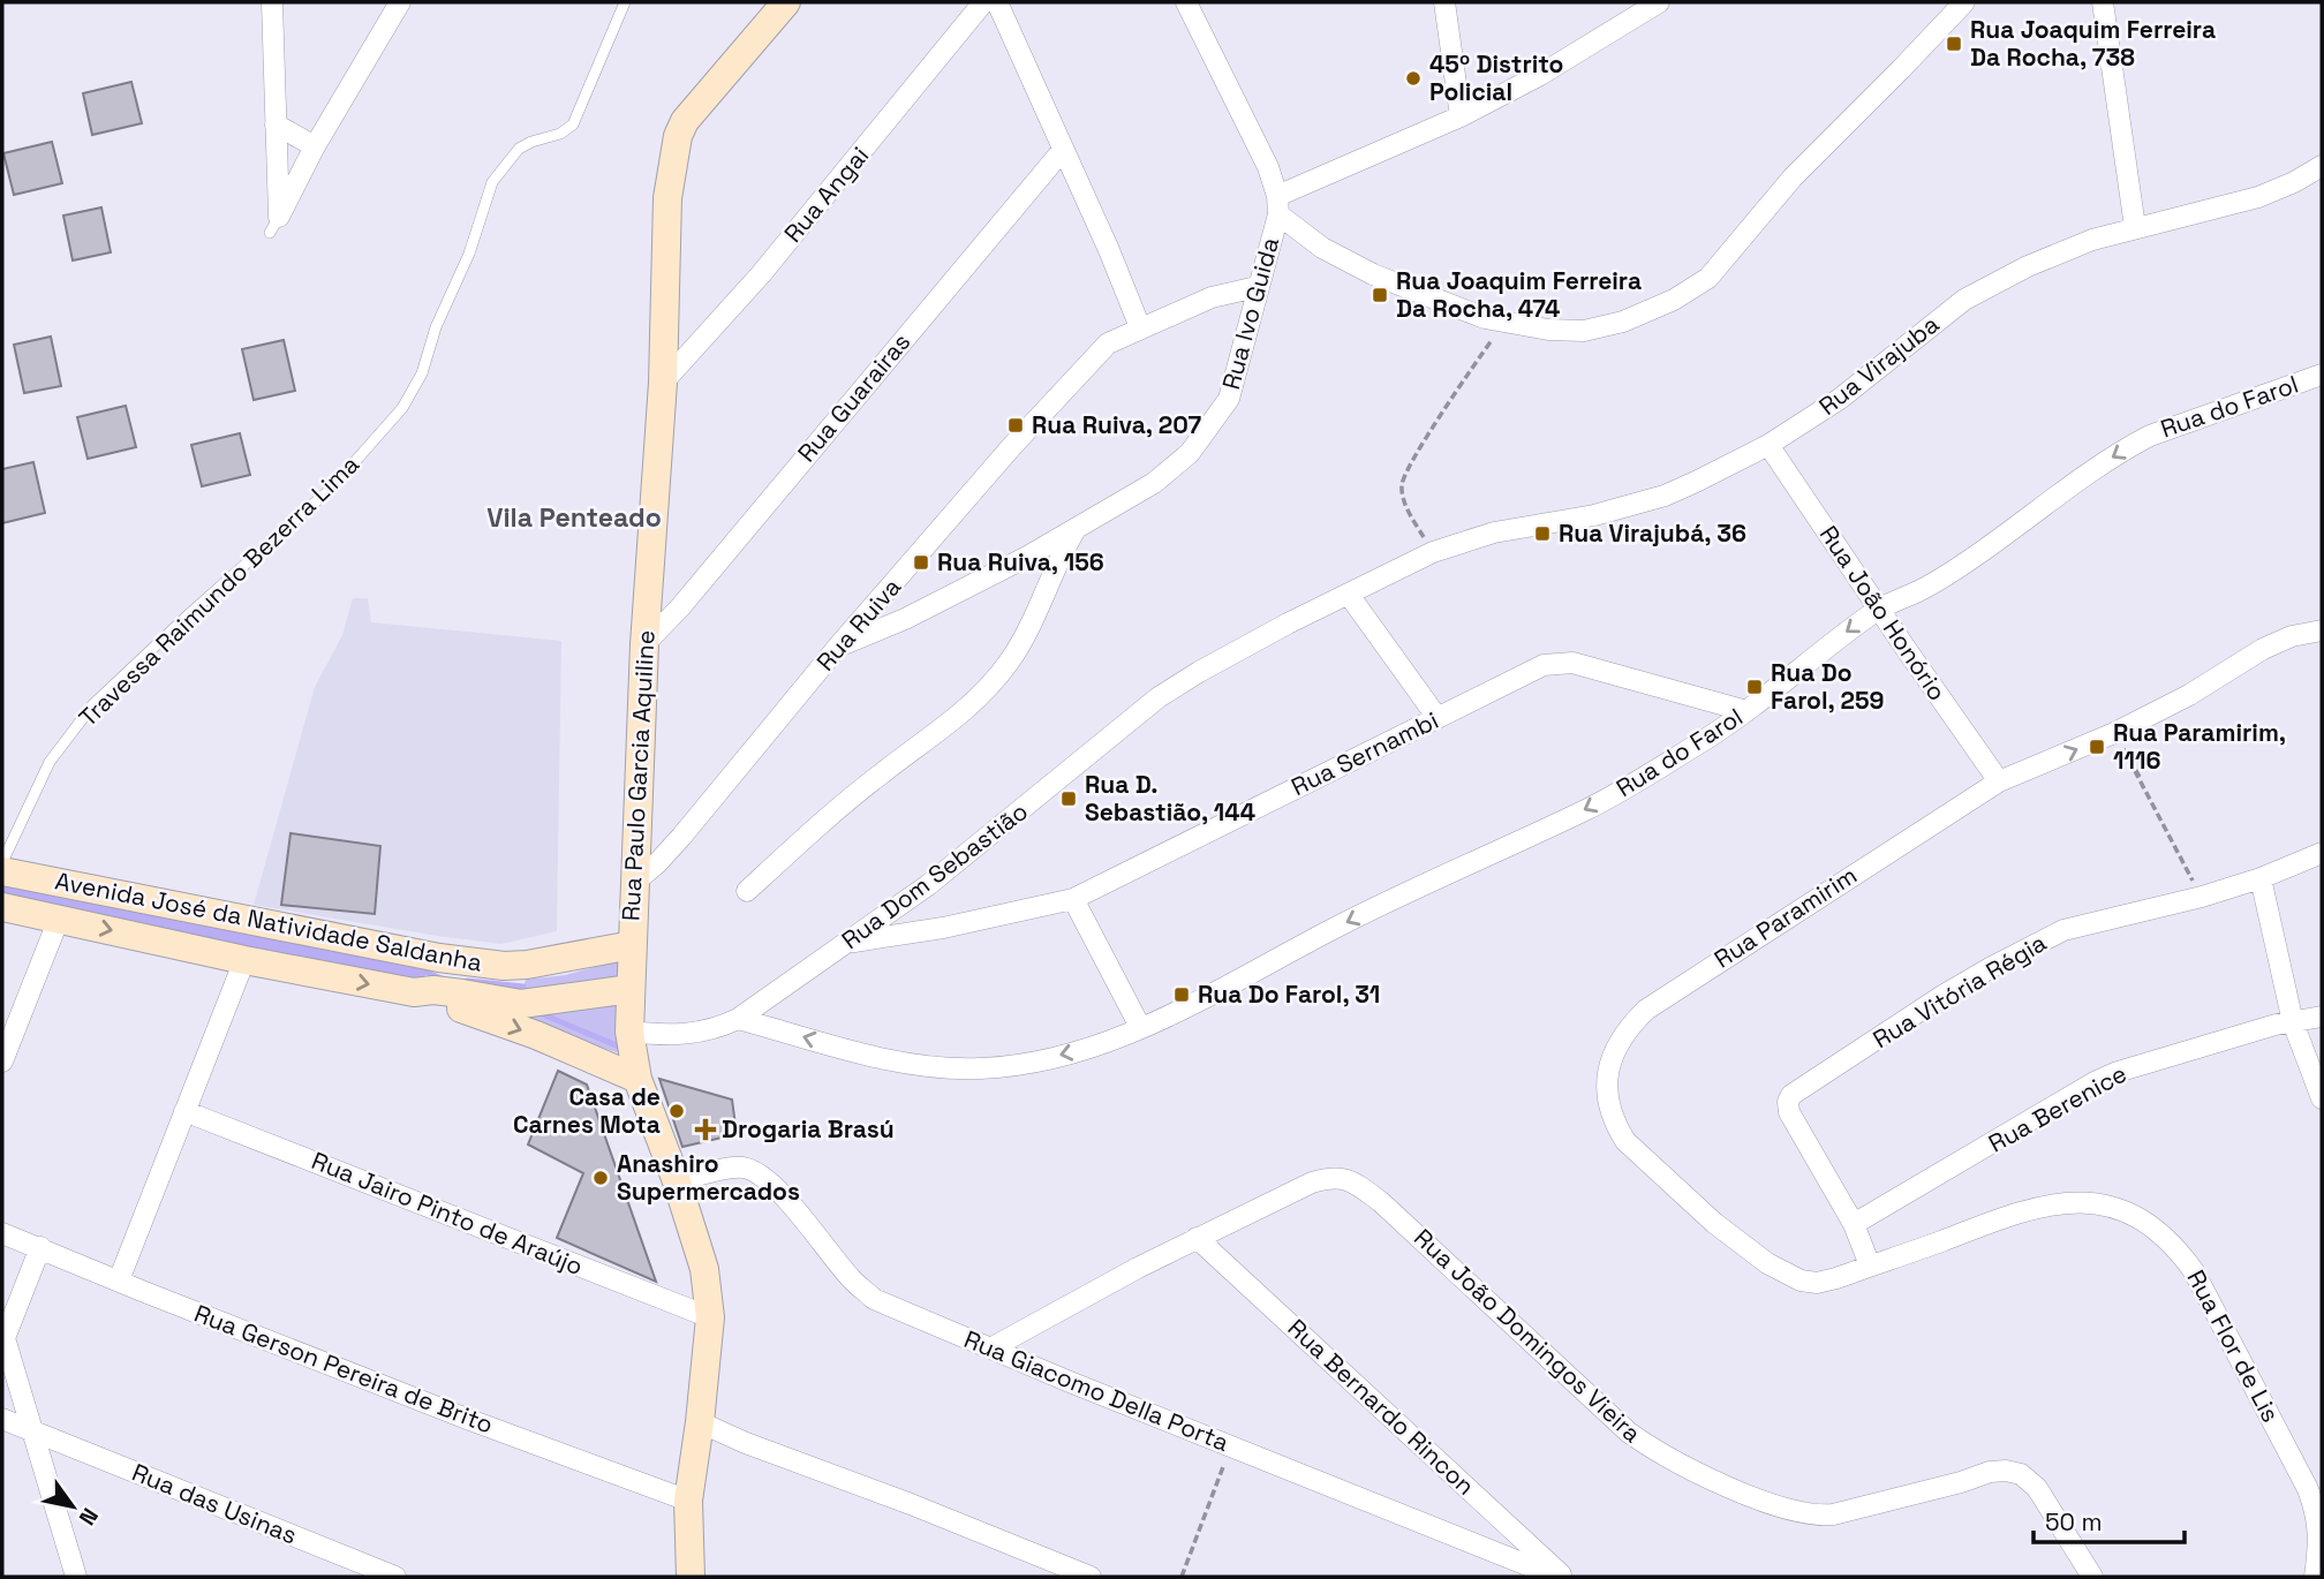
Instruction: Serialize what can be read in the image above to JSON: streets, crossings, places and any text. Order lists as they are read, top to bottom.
{
  "streets": {
    "street": [
      "Rua Angai",
      "Rua Ivo Guida",
      "Rua Virajuba",
      "Rua Guarairas",
      "Rua do Farol",
      "Rua João Honório",
      "Rua Ruiva",
      "Rua Sernambi",
      "Rua Paulo Garcia Aquiline",
      "Rua Dom Sebastião",
      "Rua Paramirim",
      "Avenida José da Natividade Saldanha",
      "Rua Vitória Régia",
      "Rua Berenice",
      "Rua Jairo Pinto de Araújo",
      "Rua João Domingos Vieira",
      "Rua Flor de Lis",
      "Rua Gerson Pereira de Brito",
      "Rua Giacomo Della Porta",
      "Rua Bernardo Rincon",
      "Rua das Usinas"
    ],
    "lane": ["Travessa Raimundo Bezerra Lima"]
  },
  "crossings": [
    ["Rua Angai", "Rua Paulo Garcia Aquiline"],
    ["Rua Ivo Guida", "Rua Ruiva"],
    ["Rua Virajuba", "Rua João Honório"],
    ["Rua Virajuba", "Rua Dom Sebastião"],
    ["Rua Guarairas", "Rua Paulo Garcia Aquiline"],
    ["Rua do Farol", "Rua João Honório"],
    ["Rua do Farol", "Rua Sernambi"],
    ["Rua do Farol", "Rua Dom Sebastião"],
    ["Rua João Honório", "Rua Paramirim"],
    ["Rua Ruiva", "Rua Paulo Garcia Aquiline"],
    ["Rua Sernambi", "Rua Dom Sebastião"],
    ["Rua Paulo Garcia Aquiline", "Rua Dom Sebastião"],
    ["Rua Paulo Garcia Aquiline", "Avenida José da Natividade Saldanha"],
    ["Rua Paulo Garcia Aquiline", "Rua Jairo Pinto de Araújo"],
    ["Rua Paulo Garcia Aquiline", "Rua Gerson Pereira de Brito"],
    ["Rua Paulo Garcia Aquiline", "Rua Giacomo Della Porta"],
    ["Rua Paramirim", "Rua Vitória Régia"],
    ["Rua Paramirim", "Rua Flor de Lis"],
    ["Rua Vitória Régia", "Rua Berenice"],
    ["Rua Vitória Régia", "Rua Flor de Lis"],
    ["Rua João Domingos Vieira", "Rua Giacomo Della Porta"],
    ["Rua João Domingos Vieira", "Rua Bernardo Rincon"]
  ],
  "one_way": ["Rua do Farol"],
  "districts": ["Vila Penteado"],
  "places": {
    "transit": [
      "Rua Joaquim Ferreira Da Rocha, 738",
      "Rua Joaquim Ferreira Da Rocha, 474",
      "Rua Ruiva, 207",
      "Rua Virajubá, 36",
      "Rua Ruiva, 156",
      "Rua Do Farol, 259",
      "Rua Paramirim, 1116",
      "Rua D. Sebastião, 144",
      "Rua Do Farol, 31"
    ],
    "other": ["45º Distrito Policial", "Casa de Carnes Mota", "Anashiro Supermercados"],
    "health": ["Drogaria Brasú"]
  },
  "scale_bar": "50 m",
  "north": "bottom right"
}
